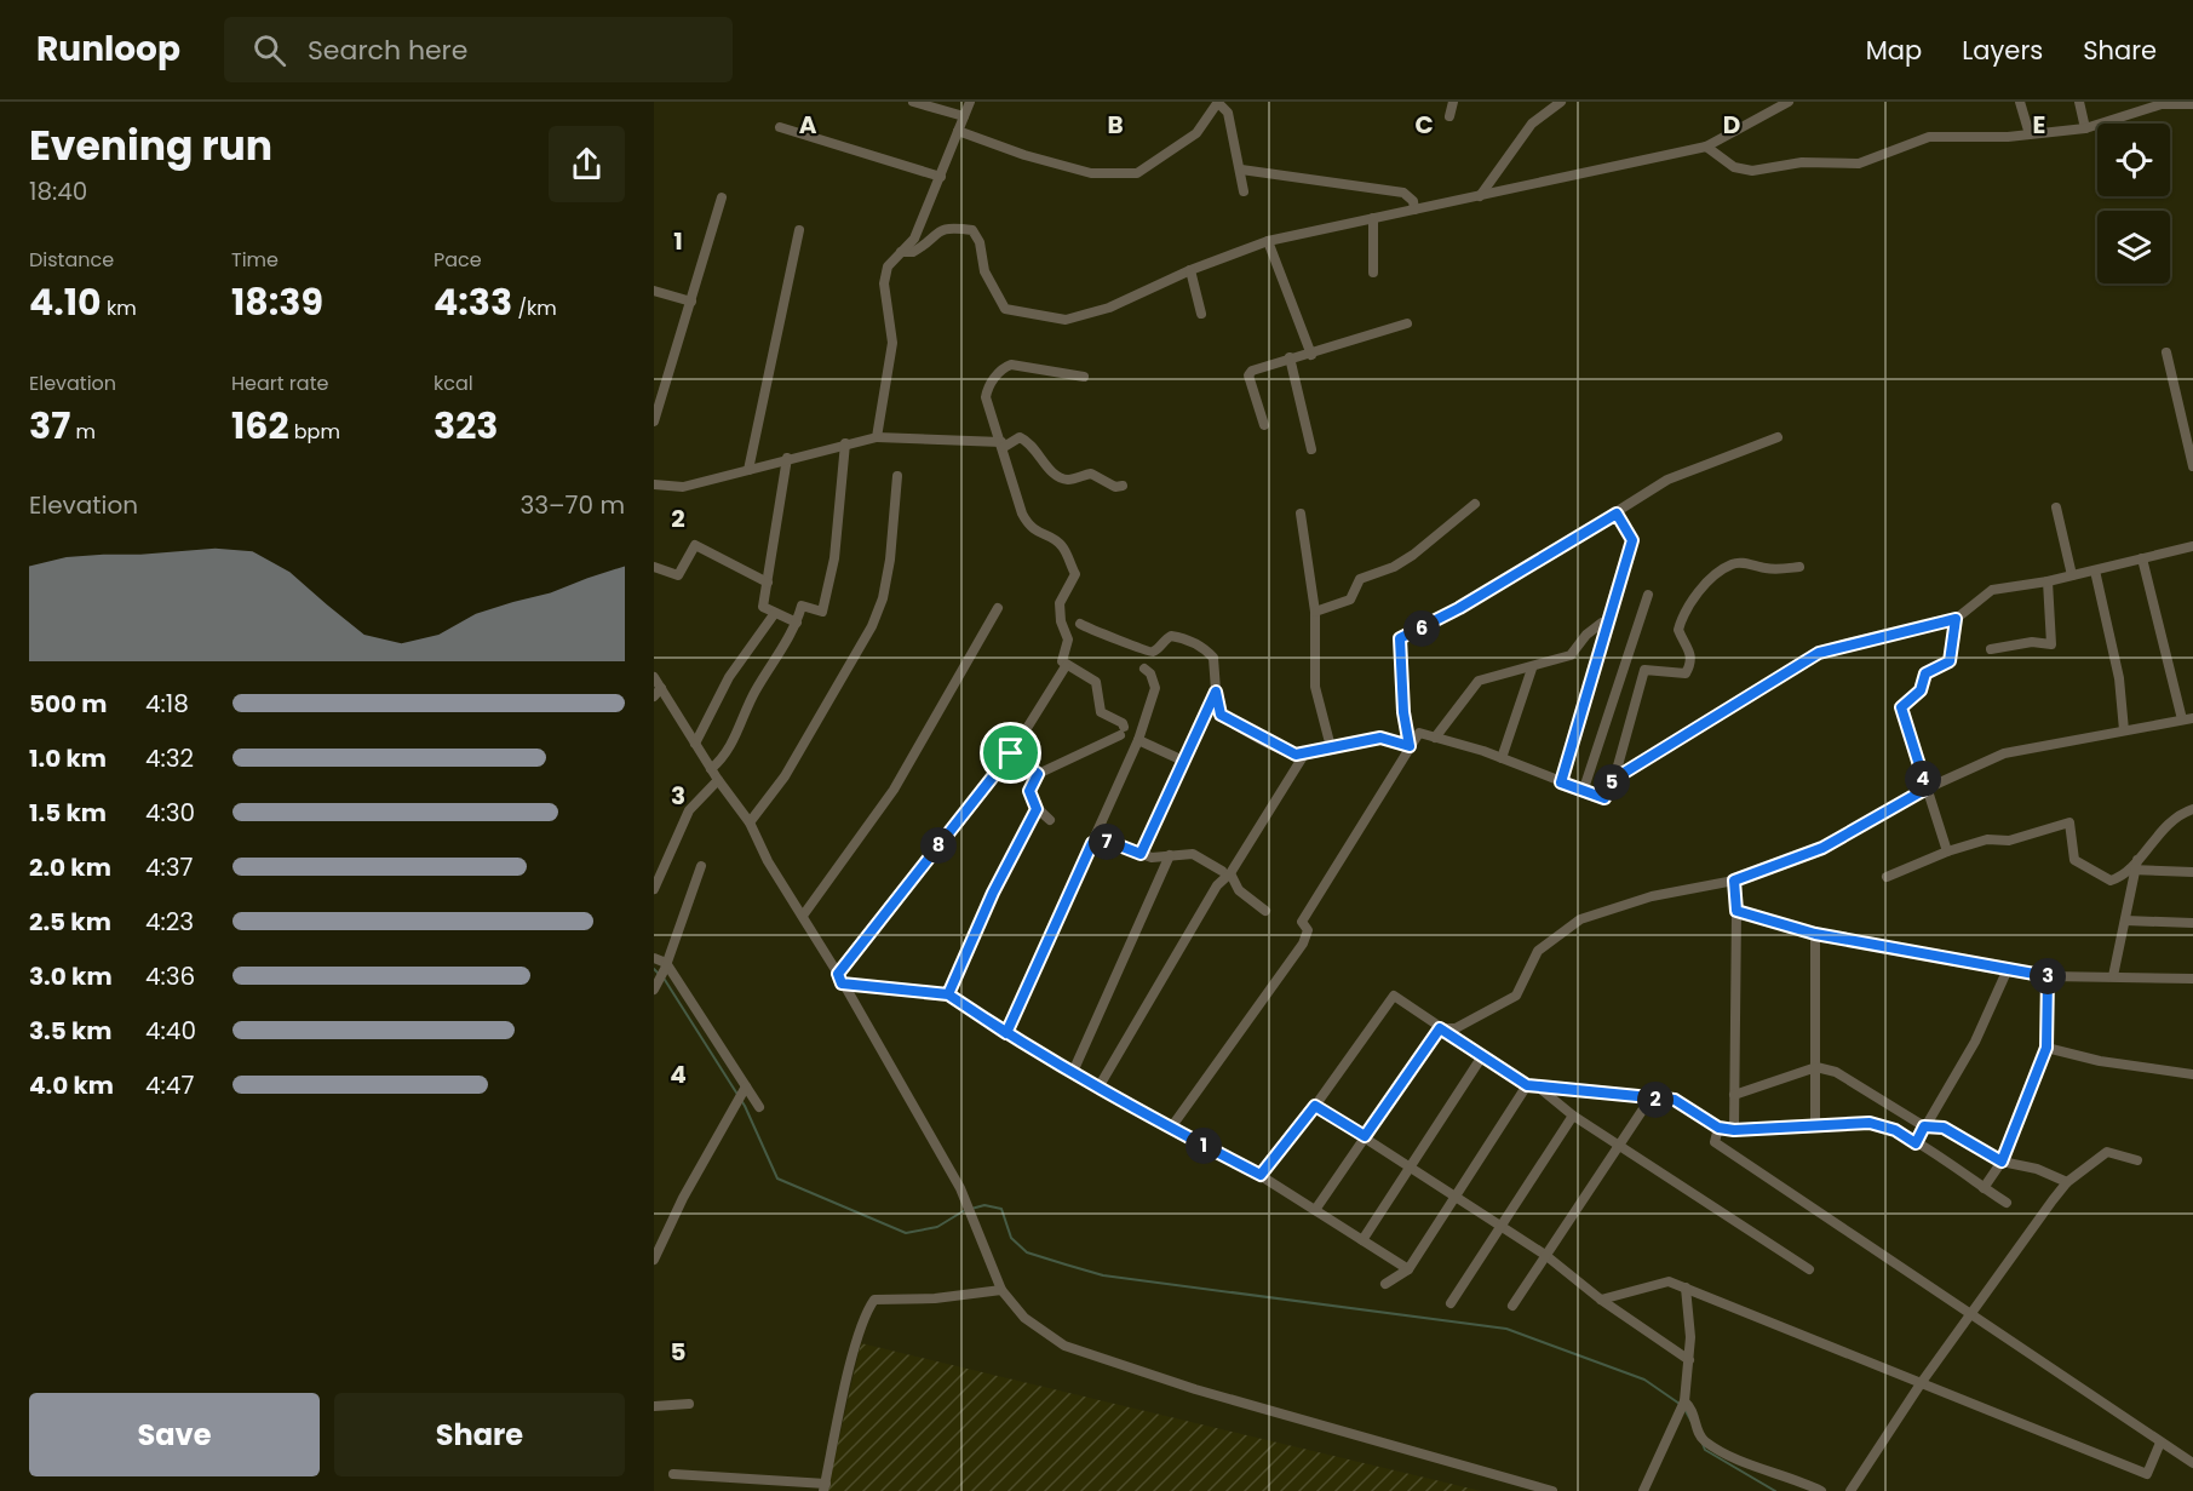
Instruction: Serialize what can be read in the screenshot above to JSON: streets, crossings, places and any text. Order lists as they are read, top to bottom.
{
  "page": {
    "header": "Runloop",
    "search": "Search here",
    "nav": ["Map", "Layers", "Share"],
    "heading": ["Evening run", "18:40"],
    "stats": [
      ["Distance", "4.10 km"],
      ["Time", "18:39"],
      ["Pace", "4:33 /km"],
      ["Elevation", "37 m"],
      ["Heart rate", "162 bpm"],
      ["kcal", "323"]
    ],
    "chart": ["Elevation", "33–70 m"],
    "pins": [
      "6",
      "4",
      "5",
      "7",
      "8",
      "3",
      "2",
      "1"
    ],
    "list": [
      {
        "name": "500 m",
        "note": "4:18"
      },
      {
        "name": "1.0 km",
        "note": "4:32"
      },
      {
        "name": "1.5 km",
        "note": "4:30"
      },
      {
        "name": "2.0 km",
        "note": "4:37"
      },
      {
        "name": "2.5 km",
        "note": "4:23"
      },
      {
        "name": "3.0 km",
        "note": "4:36"
      },
      {
        "name": "3.5 km",
        "note": "4:40"
      },
      {
        "name": "4.0 km",
        "note": "4:47"
      }
    ],
    "buttons": ["Save", "Share"]
  },
  "grid": {
    "columns": [
      "A",
      "B",
      "C",
      "D",
      "E"
    ],
    "rows": [
      "1",
      "2",
      "3",
      "4",
      "5"
    ]
  }
}
